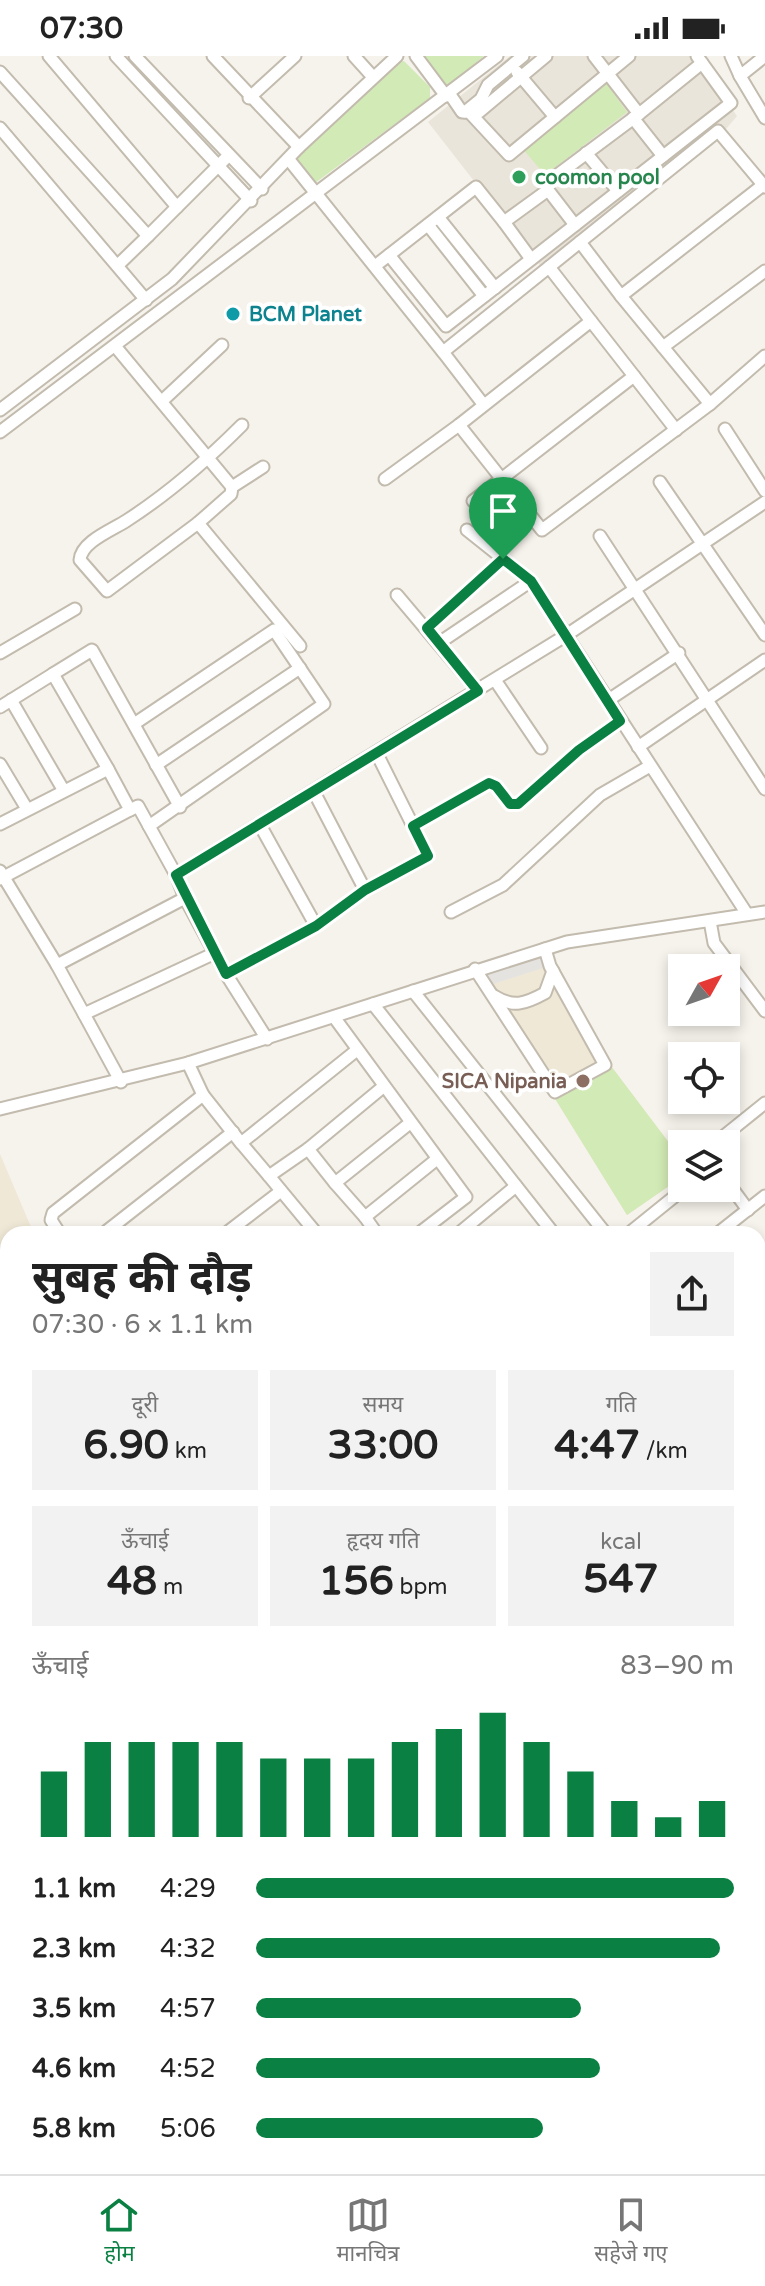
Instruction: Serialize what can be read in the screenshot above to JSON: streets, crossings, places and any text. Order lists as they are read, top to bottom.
{
  "places": ["coomon pool", "BCM Planet", "SICA Nipania"],
  "north": "top right",
  "page": {
    "status": "07:30",
    "heading": ["सुबह की दौड़", "07:30 · 6 × 1.1 km"],
    "stats": [
      ["दूरी", "6.90 km"],
      ["समय", "33:00"],
      ["गति", "4:47 /km"],
      ["ऊँचाई", "48 m"],
      ["हृदय गति", "156 bpm"],
      ["kcal", "547"]
    ],
    "chart": ["ऊँचाई", "83–90 m"],
    "list": [
      {
        "name": "1.1 km",
        "note": "4:29"
      },
      {
        "name": "2.3 km",
        "note": "4:32"
      },
      {
        "name": "3.5 km",
        "note": "4:57"
      },
      {
        "name": "4.6 km",
        "note": "4:52"
      },
      {
        "name": "5.8 km",
        "note": "5:06"
      }
    ],
    "tabs": ["होम", "मानचित्र", "सहेजे गए"]
  }
}
